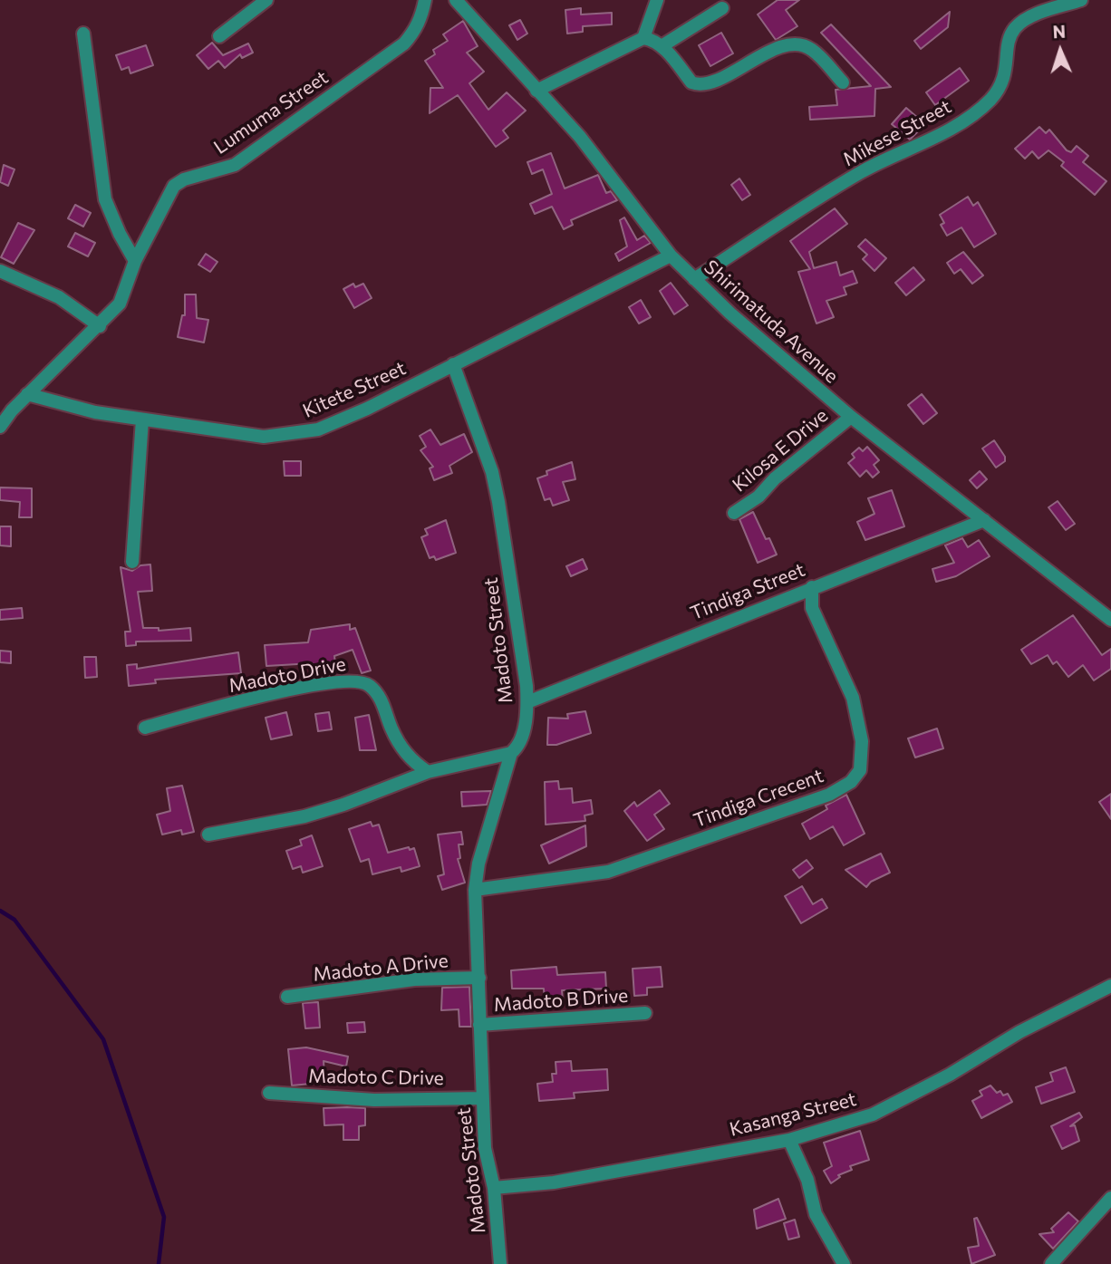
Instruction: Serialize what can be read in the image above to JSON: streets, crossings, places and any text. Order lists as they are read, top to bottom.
{
  "streets": {
    "street": [
      "Lumuma Street",
      "Mikese Street",
      "Shirimatuda Avenue",
      "Kitete Street",
      "Kilosa E Drive",
      "Tindiga Street",
      "Madoto Street",
      "Madoto Drive",
      "Tindiga Crecent",
      "Madoto A Drive",
      "Madoto B Drive",
      "Madoto C Drive",
      "Kasanga Street"
    ]
  },
  "crossings": [
    ["Lumuma Street", "Kitete Street"],
    ["Mikese Street", "Shirimatuda Avenue"],
    ["Shirimatuda Avenue", "Kitete Street"],
    ["Shirimatuda Avenue", "Kilosa E Drive"],
    ["Shirimatuda Avenue", "Tindiga Street"],
    ["Kitete Street", "Madoto Street"],
    ["Tindiga Street", "Madoto Street"],
    ["Tindiga Street", "Tindiga Crecent"],
    ["Madoto Street", "Tindiga Crecent"],
    ["Madoto Street", "Madoto A Drive"],
    ["Madoto Street", "Madoto B Drive"],
    ["Madoto Street", "Madoto C Drive"],
    ["Madoto Street", "Kasanga Street"]
  ],
  "north": "top"
}
